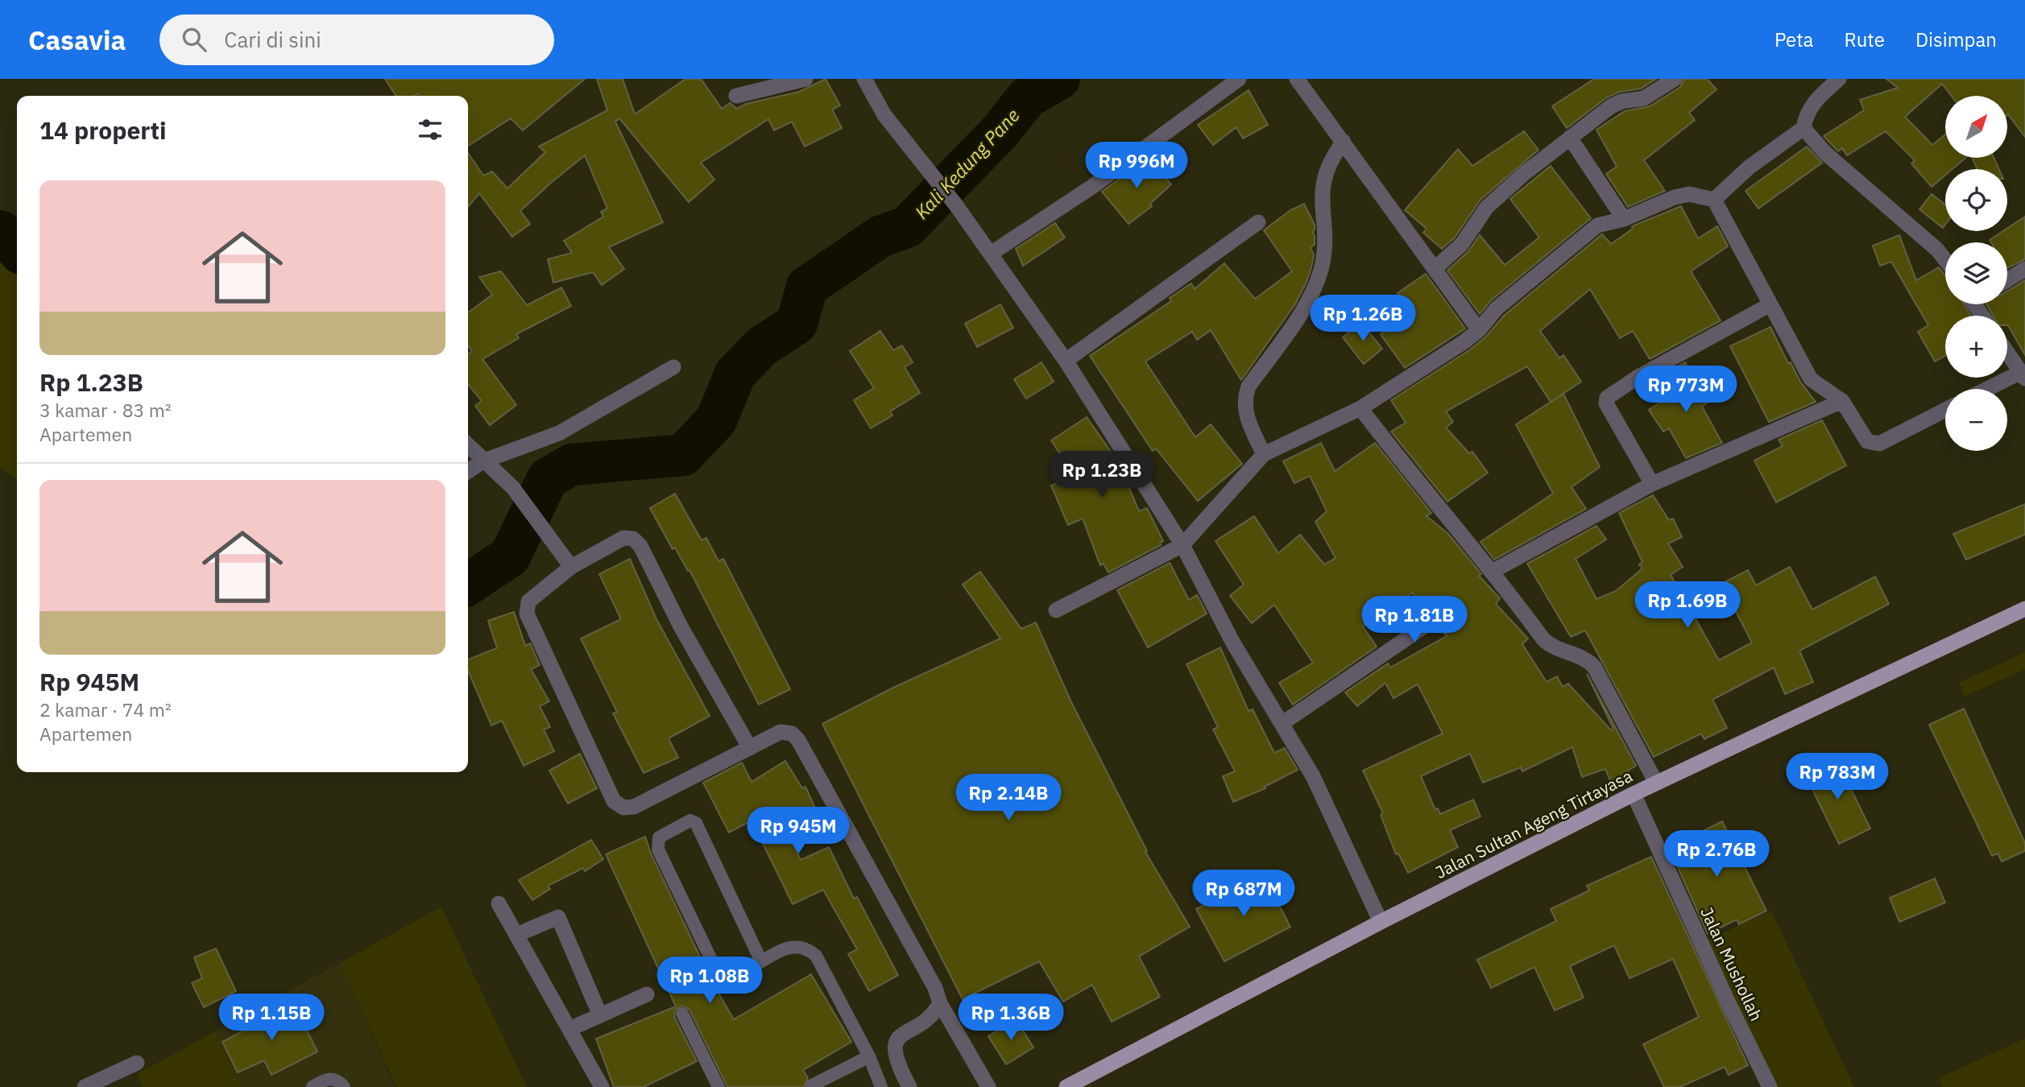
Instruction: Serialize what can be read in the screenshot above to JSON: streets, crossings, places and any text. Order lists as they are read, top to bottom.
{
  "streets": {
    "main road": ["Jalan Sultan Ageng Tirtayasa"],
    "street": ["Jalan Mushollah"]
  },
  "crossings": [
    ["Jalan Sultan Ageng Tirtayasa", "Jalan Mushollah"]
  ],
  "water": ["Kali Kedung Pane"],
  "north": "top right",
  "page": {
    "header": "Casavia",
    "search": "Cari di sini",
    "nav": ["Peta", "Rute", "Disimpan"],
    "map_buttons": ["+", "−"],
    "heading": "14 properti",
    "price": [
      "Rp 996M",
      "Rp 1.26B",
      "Rp 773M",
      "Rp 1.23B",
      "Rp 1.69B",
      "Rp 1.81B",
      "Rp 783M",
      "Rp 2.14B",
      "Rp 945M",
      "Rp 2.76B",
      "Rp 687M",
      "Rp 1.08B",
      "Rp 1.15B",
      "Rp 1.36B"
    ],
    "list": [
      {
        "name": "Rp 1.23B",
        "note": "3 kamar · 83 m² · Apartemen"
      },
      {
        "name": "Rp 945M",
        "note": "2 kamar · 74 m² · Apartemen"
      }
    ]
  }
}
